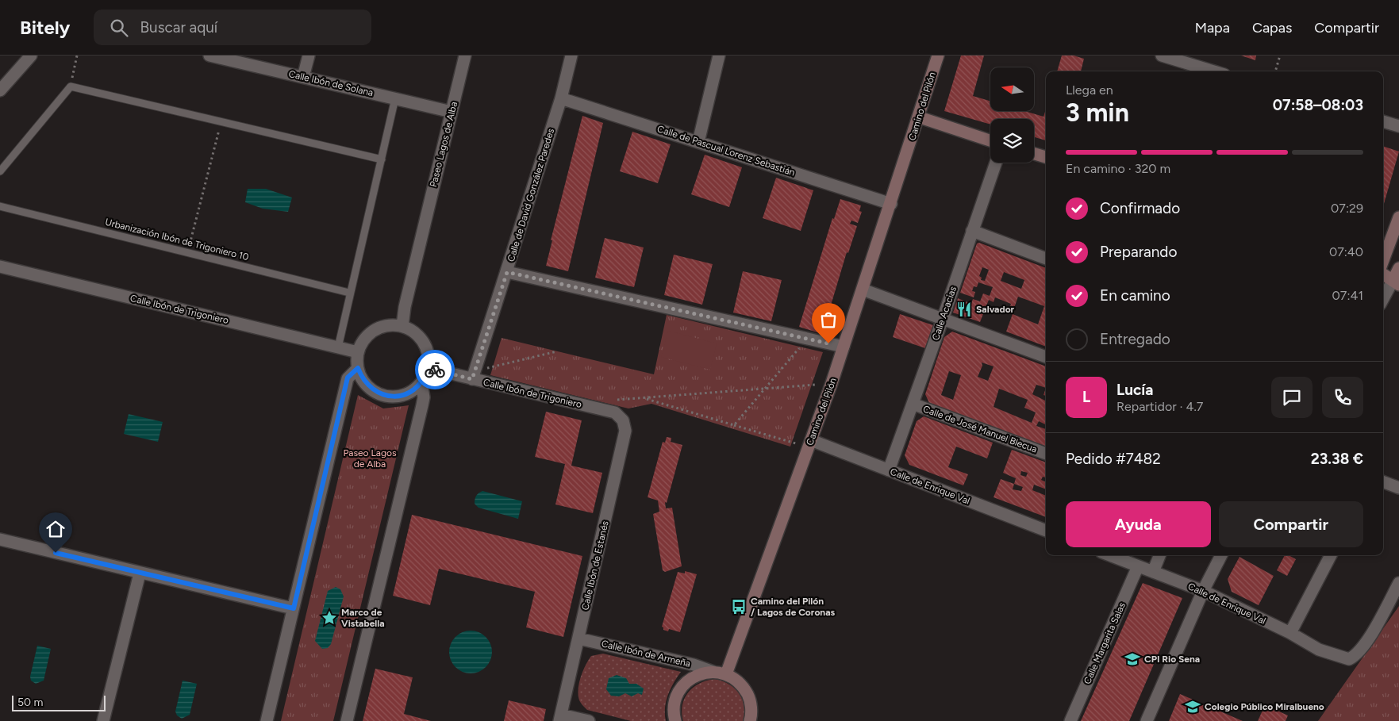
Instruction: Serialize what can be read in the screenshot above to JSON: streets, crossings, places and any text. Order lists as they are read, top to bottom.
{
  "streets": {
    "street": [
      "Calle Ibón de Solana",
      "Camino del Pilón",
      "Paseo Lagos de Alba",
      "Calle de Pascual Lorenz Sebastián",
      "Calle de David González Paredes",
      "Calle Ibón de Trigoniero",
      "Calle Acacias",
      "Calle de José Manuel Blecua",
      "Calle de Enrique Val",
      "Calle Ibón de Estanés",
      "Calle Margarita Salas",
      "Calle Ibón de Armeña"
    ],
    "lane": ["Urbanización Ibón de Trigoniero 10"]
  },
  "crossings": [
    ["Calle Ibón de Solana", "Paseo Lagos de Alba"],
    ["Camino del Pilón", "Calle de Pascual Lorenz Sebastián"],
    ["Camino del Pilón", "Calle de Enrique Val"],
    ["Paseo Lagos de Alba", "Calle Ibón de Trigoniero"],
    ["Calle de Pascual Lorenz Sebastián", "Calle de David González Paredes"],
    ["Calle de David González Paredes", "Calle Ibón de Trigoniero"],
    ["Calle Ibón de Trigoniero", "Calle Ibón de Estanés"],
    ["Calle Acacias", "Calle de José Manuel Blecua"],
    ["Calle Acacias", "Calle de Enrique Val"],
    ["Calle de Enrique Val", "Calle Margarita Salas"],
    ["Calle Ibón de Estanés", "Calle Ibón de Armeña"]
  ],
  "parks": ["Paseo Lagos de Alba"],
  "places": {
    "restaurant": ["Salvador"],
    "bus stop": ["Camino del Pilón / Lagos de Coronas"],
    "place": ["Marco de Vistabella"],
    "school or university": ["CPI Rio Sena", "Colegio Público Miralbueno"]
  },
  "scale_bar": "50 m",
  "north": "left",
  "page": {
    "header": "Bitely",
    "search": "Buscar aquí",
    "nav": ["Mapa", "Capas", "Compartir"],
    "heading": ["3 min", "Llega en", "07:58–08:03"],
    "panel": [
      "Lucía",
      "Repartidor · 4.7",
      "Pedido #7482",
      "23.38 €"
    ],
    "bar": "En camino · 320 m",
    "list": [
      ["Confirmado", "07:29"],
      ["Preparando", "07:40"],
      ["En camino", "07:41"],
      "Entregado"
    ],
    "round": "L",
    "buttons": ["Ayuda", "Compartir"],
    "scale": "50 m"
  }
}
